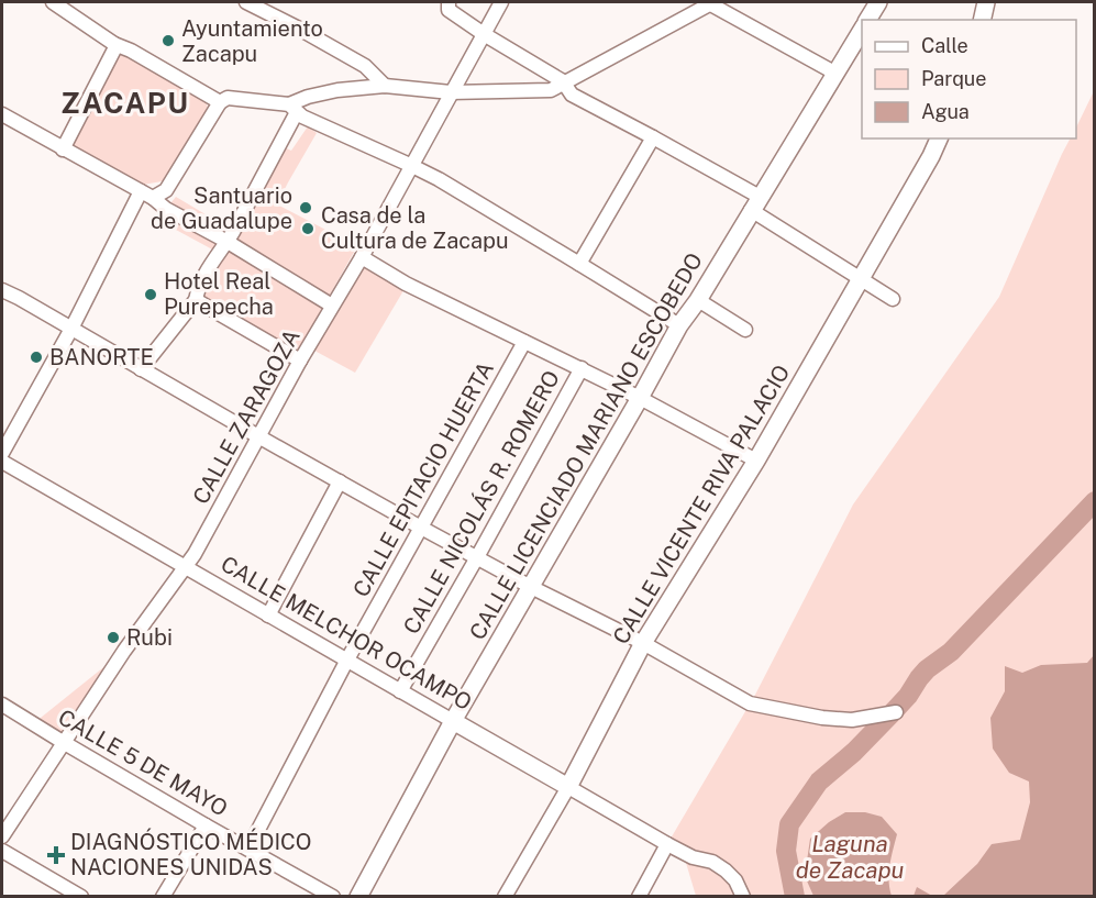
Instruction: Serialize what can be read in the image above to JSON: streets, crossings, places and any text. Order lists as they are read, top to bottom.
{
  "streets": {
    "main road": ["CALLE LICENCIADO MARIANO ESCOBEDO", "CALLE VICENTE RIVA PALACIO", "CALLE MELCHOR OCAMPO"],
    "street": [
      "CALLE ZARAGOZA",
      "CALLE EPITACIO HUERTA",
      "CALLE NICOLÁS R. ROMERO",
      "CALLE 5 DE MAYO"
    ]
  },
  "crossings": [
    ["CALLE ZARAGOZA", "CALLE MELCHOR OCAMPO"],
    ["CALLE ZARAGOZA", "CALLE 5 DE MAYO"],
    ["CALLE LICENCIADO MARIANO ESCOBEDO", "CALLE MELCHOR OCAMPO"],
    ["CALLE EPITACIO HUERTA", "CALLE MELCHOR OCAMPO"],
    ["CALLE EPITACIO HUERTA", "CALLE 5 DE MAYO"],
    ["CALLE NICOLÁS R. ROMERO", "CALLE MELCHOR OCAMPO"],
    ["CALLE VICENTE RIVA PALACIO", "CALLE MELCHOR OCAMPO"]
  ],
  "districts": ["ZACAPU"],
  "water": ["Laguna de Zacapu"],
  "places": {
    "other": [
      "Ayuntamiento Zacapu",
      "Santuario de Guadalupe",
      "Casa de la Cultura de Zacapu",
      "Hotel Real Purepecha",
      "BANORTE",
      "Rubi"
    ],
    "health": ["DIAGNÓSTICO MÉDICO NACIONES UNIDAS"]
  },
  "legend": ["Calle", "Parque", "Agua"]
}
